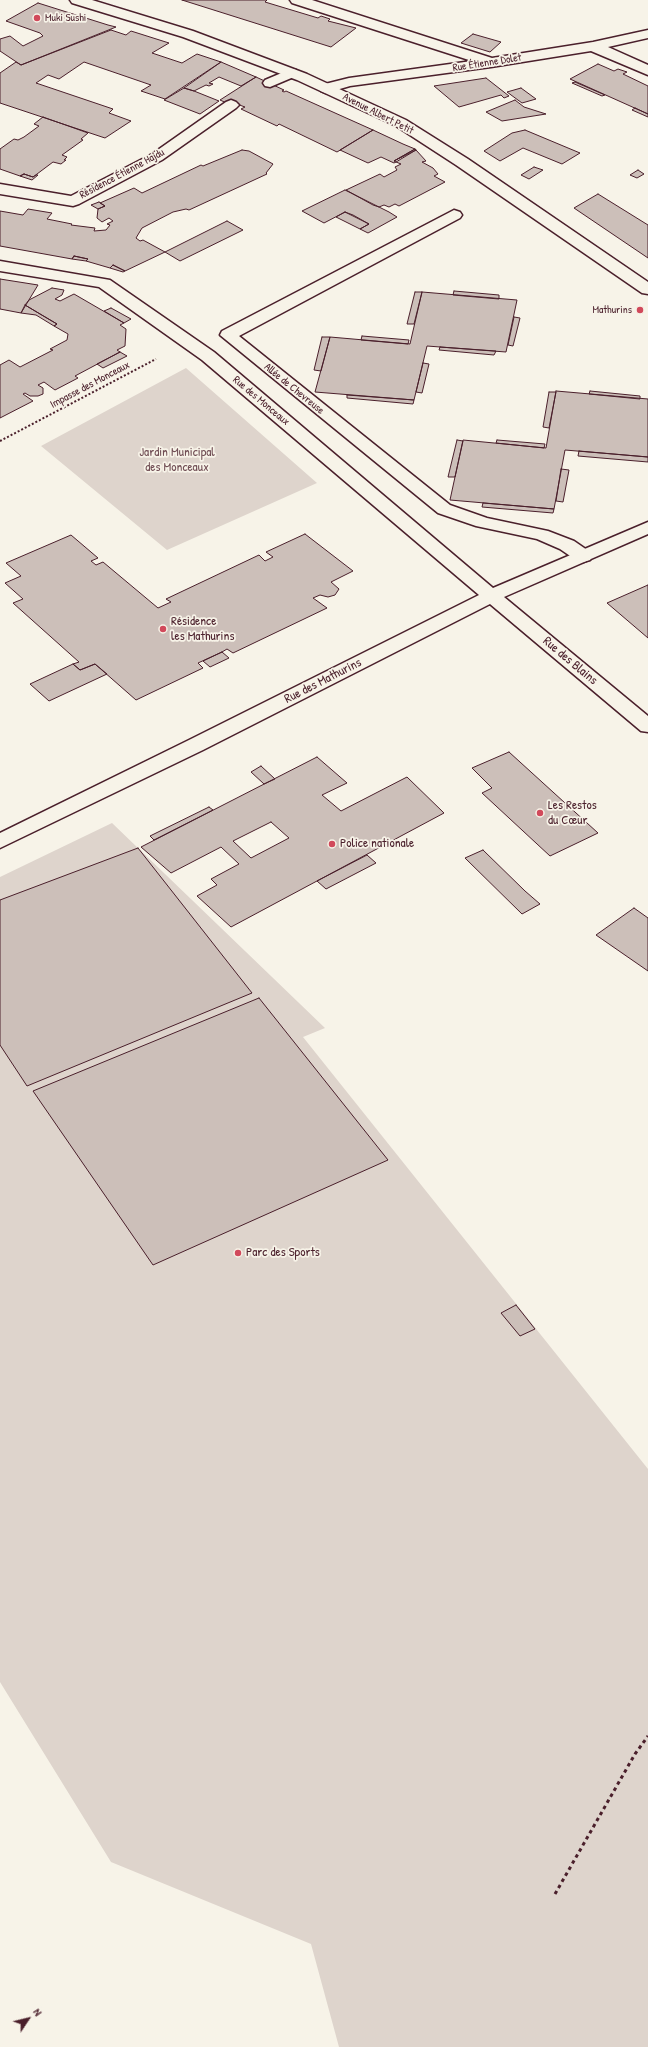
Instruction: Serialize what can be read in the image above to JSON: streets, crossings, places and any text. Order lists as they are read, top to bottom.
{
  "streets": {
    "street": [
      "Rue Étienne Dolet",
      "Avenue Albert Petit",
      "Résidence Étienne Hajdu",
      "Allée de Chevreuse",
      "Rue des Monceaux",
      "Rue des Blains",
      "Rue des Mathurins"
    ],
    "path": ["Impasse des Monceaux"]
  },
  "crossings": [
    ["Rue Étienne Dolet", "Avenue Albert Petit"],
    ["Impasse des Monceaux", "Rue des Monceaux"],
    ["Allée de Chevreuse", "Rue des Mathurins"],
    ["Rue des Monceaux", "Rue des Blains"],
    ["Rue des Monceaux", "Rue des Mathurins"],
    ["Rue des Blains", "Rue des Mathurins"]
  ],
  "parks": ["Jardin Municipal des Monceaux"],
  "places": [
    "Muki Sushi",
    "Mathurins",
    "Résidence les Mathurins",
    "Les Restos du Cœur",
    "Police nationale",
    "Parc des Sports"
  ],
  "north": "top right"
}
